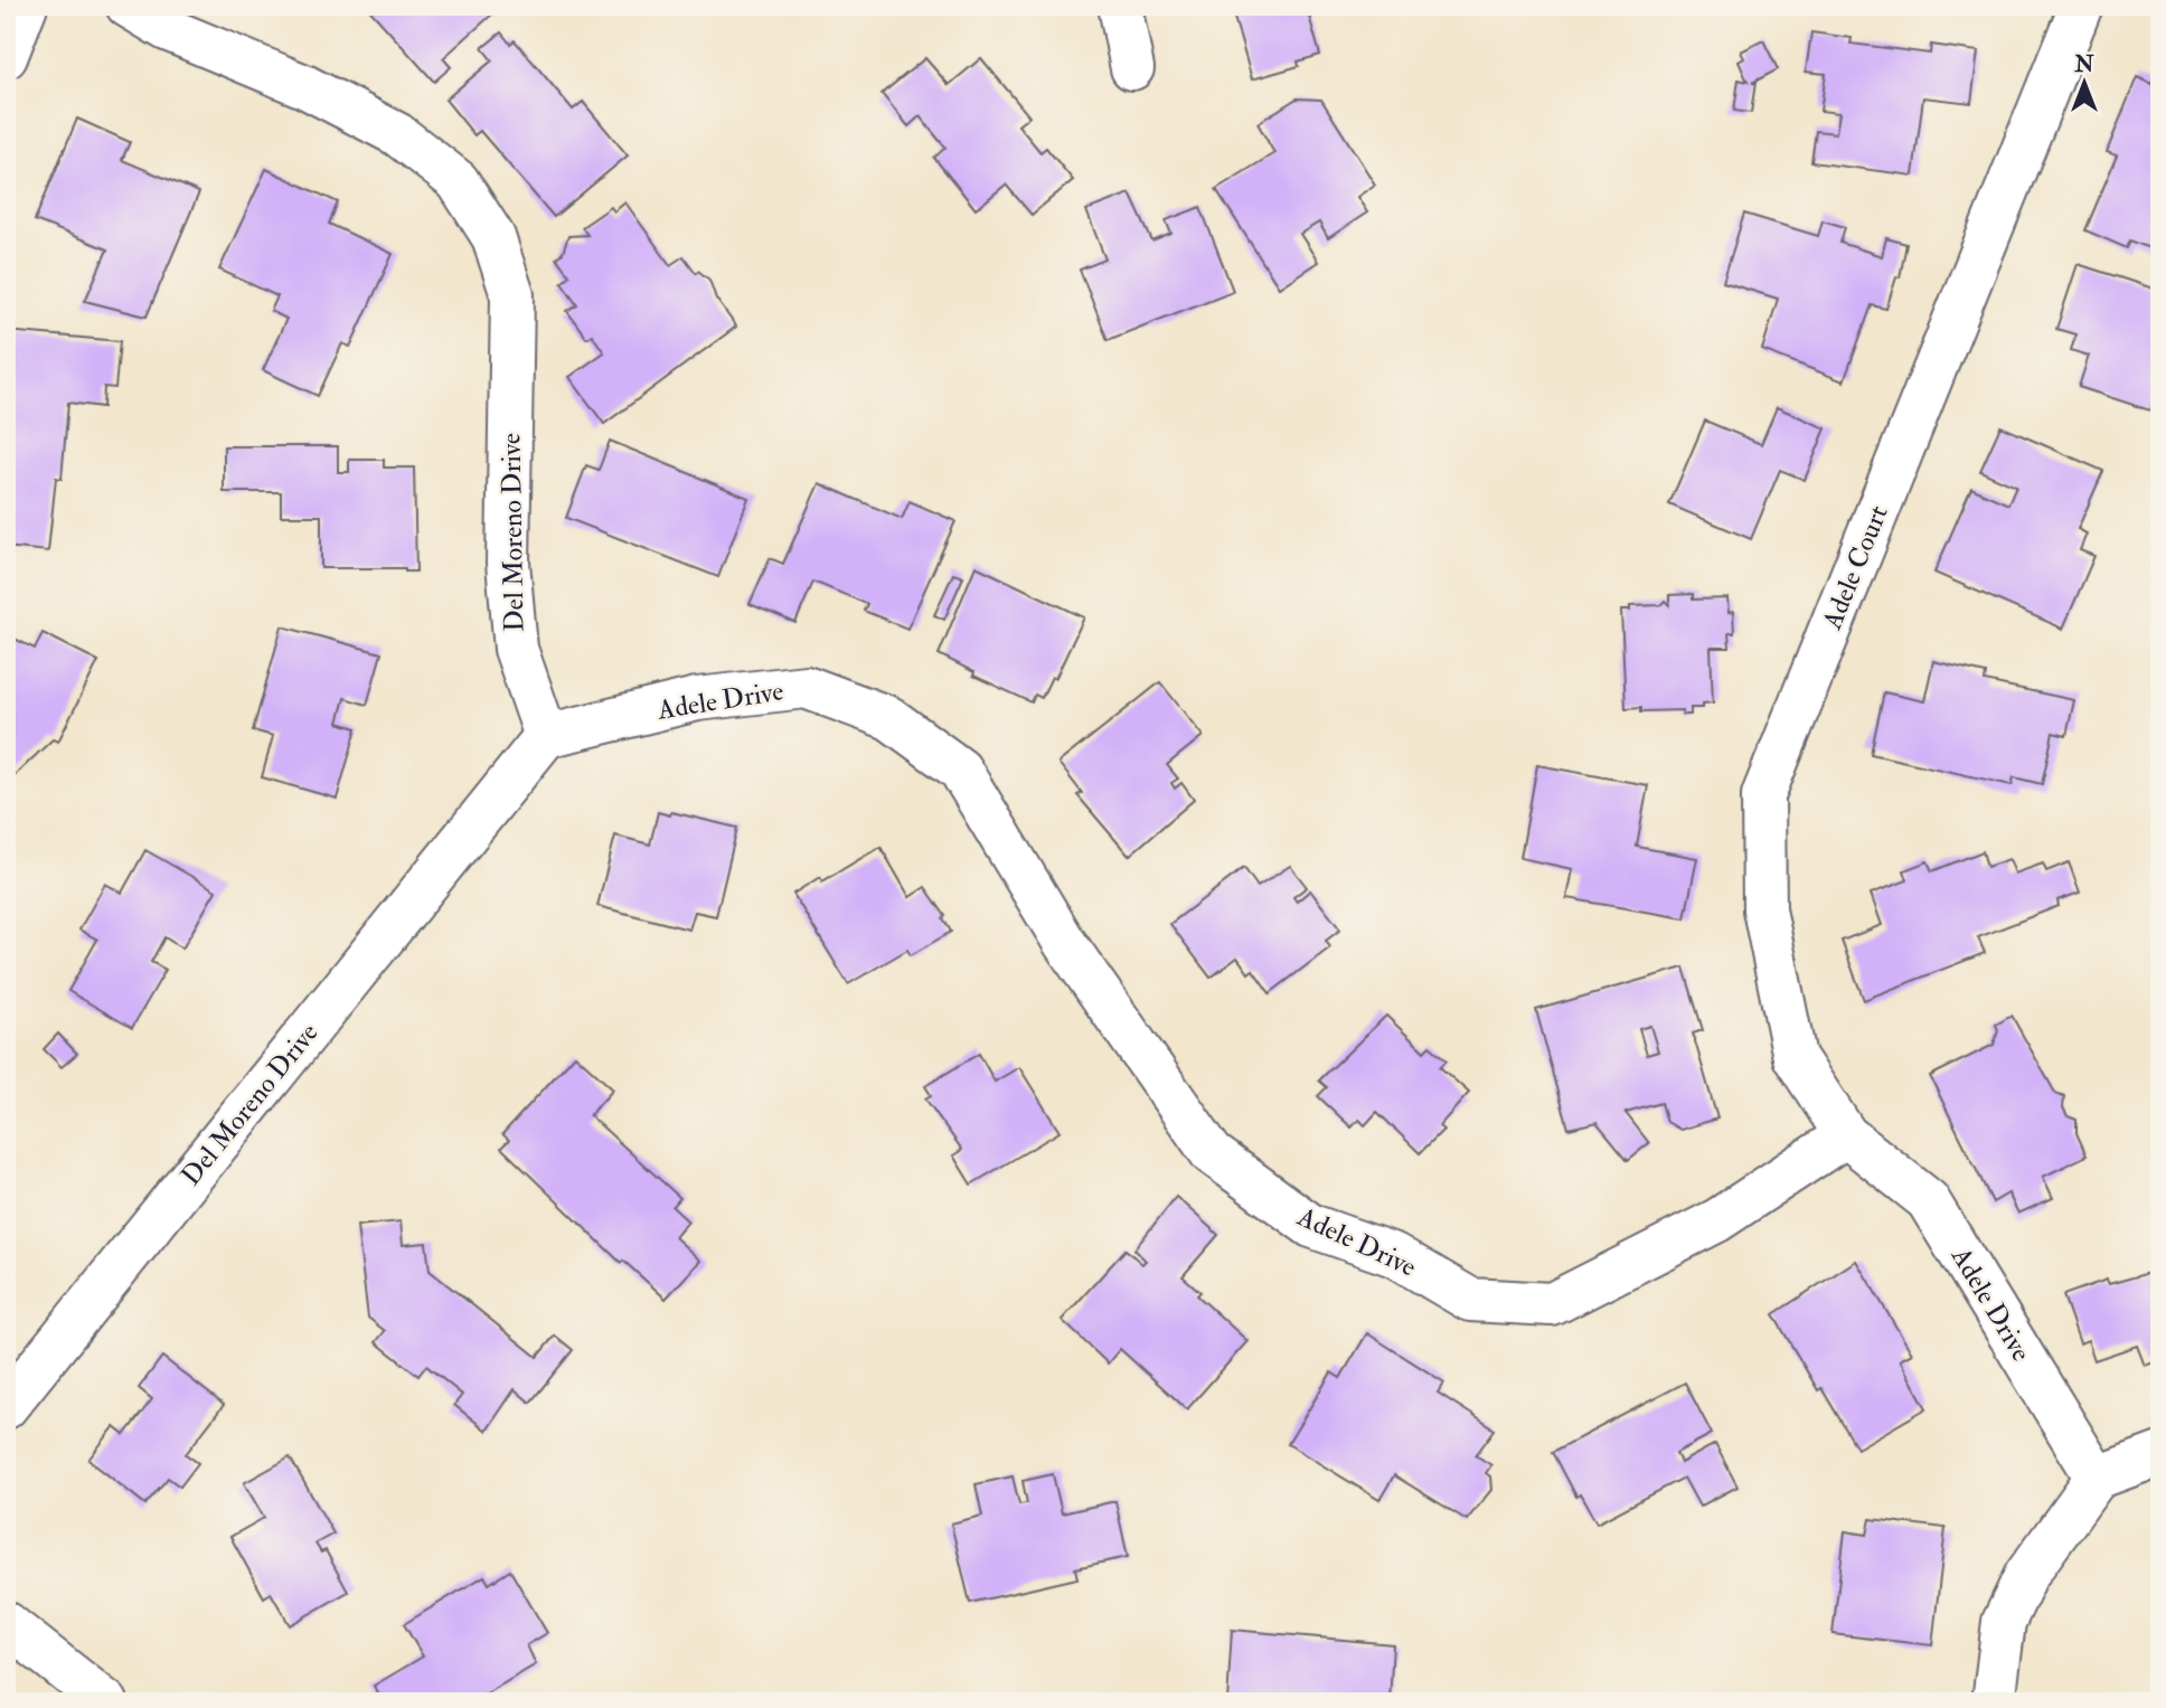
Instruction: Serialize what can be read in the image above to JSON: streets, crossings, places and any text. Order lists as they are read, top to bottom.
{
  "streets": {
    "street": ["Del Moreno Drive", "Adele Court", "Adele Drive"]
  },
  "crossings": [
    ["Del Moreno Drive", "Adele Drive"],
    ["Adele Court", "Adele Drive"]
  ],
  "north": "top"
}
